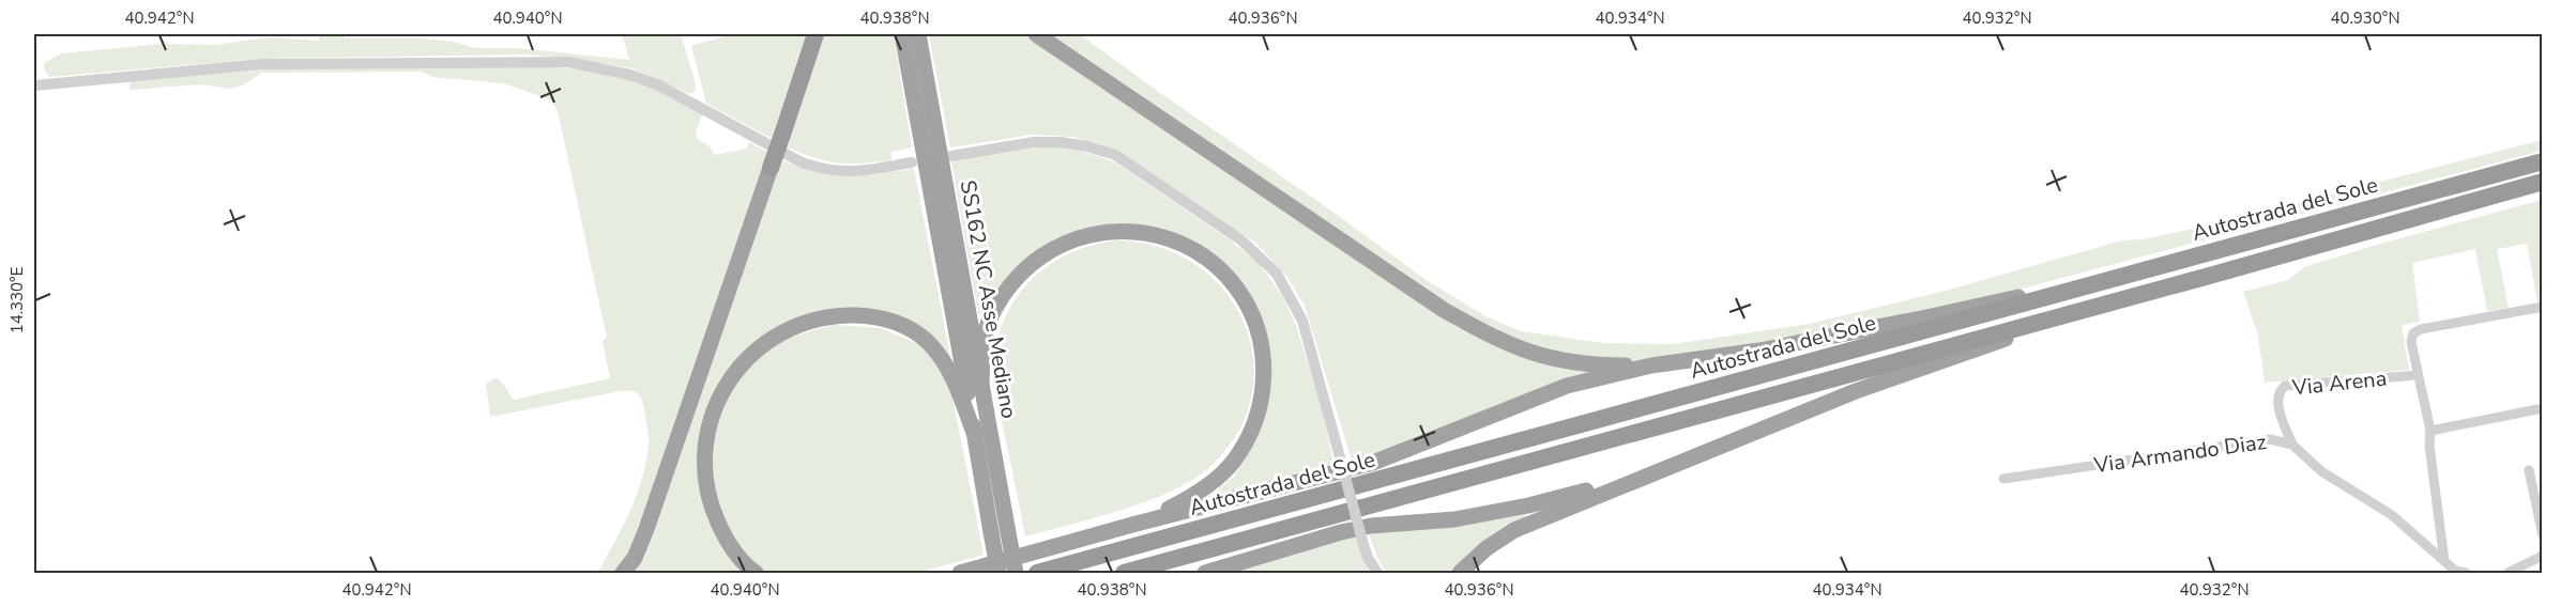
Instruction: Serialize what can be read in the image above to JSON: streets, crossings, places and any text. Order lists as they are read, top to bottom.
{
  "streets": {
    "highway": ["Autostrada del Sole", "SS162 NC Asse Mediano"],
    "street": ["Via Arena", "Via Armando Diaz"]
  },
  "crossings": [
    ["Via Arena", "Via Armando Diaz"]
  ],
  "coordinates": [
    "40.942°N",
    "40.940°N",
    "40.938°N",
    "40.936°N",
    "40.934°N",
    "40.932°N",
    "40.930°N",
    "14.330°E"
  ]
}
